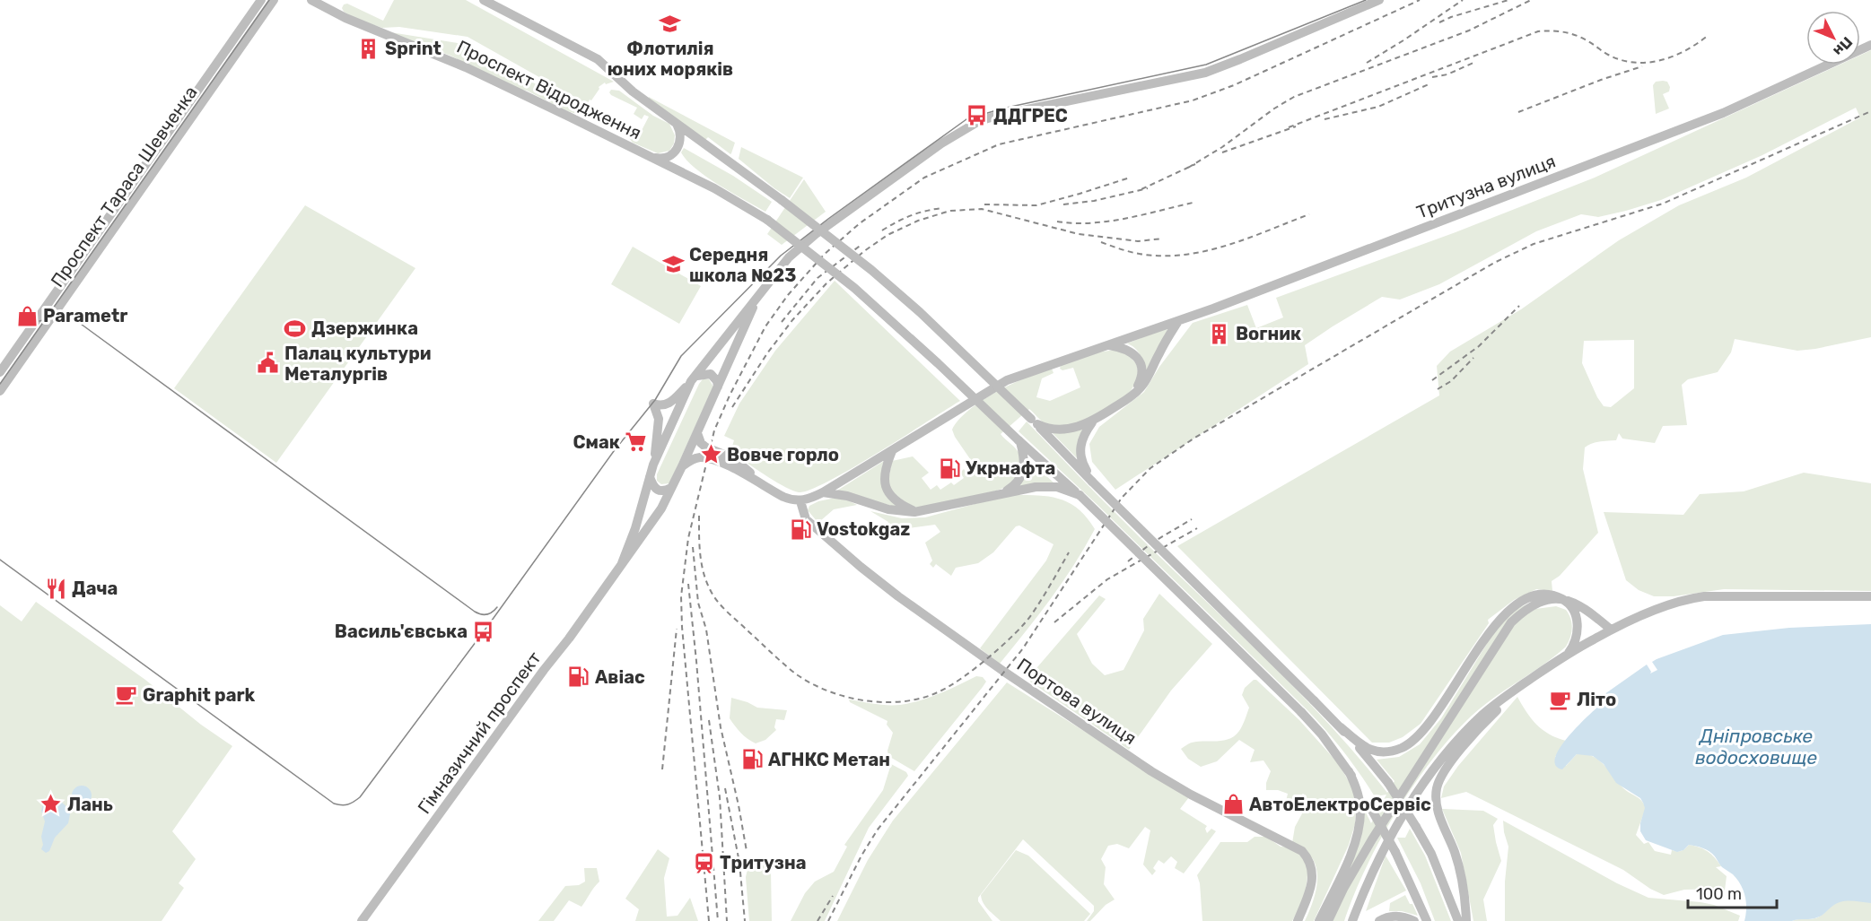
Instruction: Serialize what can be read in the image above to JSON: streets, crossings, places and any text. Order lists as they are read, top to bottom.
{
  "streets": {
    "main road": [
      "Проспект Відродження",
      "Проспект Тараса Шевченка",
      "Тритузна вулиця",
      "Портова вулиця",
      "Гімназичний проспект"
    ]
  },
  "crossings": [
    ["Тритузна вулиця", "Портова вулиця"]
  ],
  "water": ["Дніпровське водосховище"],
  "places": {
    "school or university": ["Флотилія юних моряків", "Середня школа №23"],
    "building": ["Sprint", "Вогник"],
    "bus stop": ["ДДГРЕС", "Василь'євська"],
    "shop": ["Parametr", "АвтоЕлектроСервіс"],
    "sports": ["Дзержинка"],
    "public building": ["Палац культури Металургів"],
    "supermarket": ["Смак"],
    "place": ["Вовче горло", "Лань"],
    "fuel station": [
      "Укрнафта",
      "Vostokgaz",
      "Авіас",
      "АГНКС Метан"
    ],
    "restaurant": ["Дача"],
    "cafe": ["Graphit park", "Літо"],
    "station": ["Тритузна"]
  },
  "scale_bar": "100 m",
  "north": "bottom right"
}
